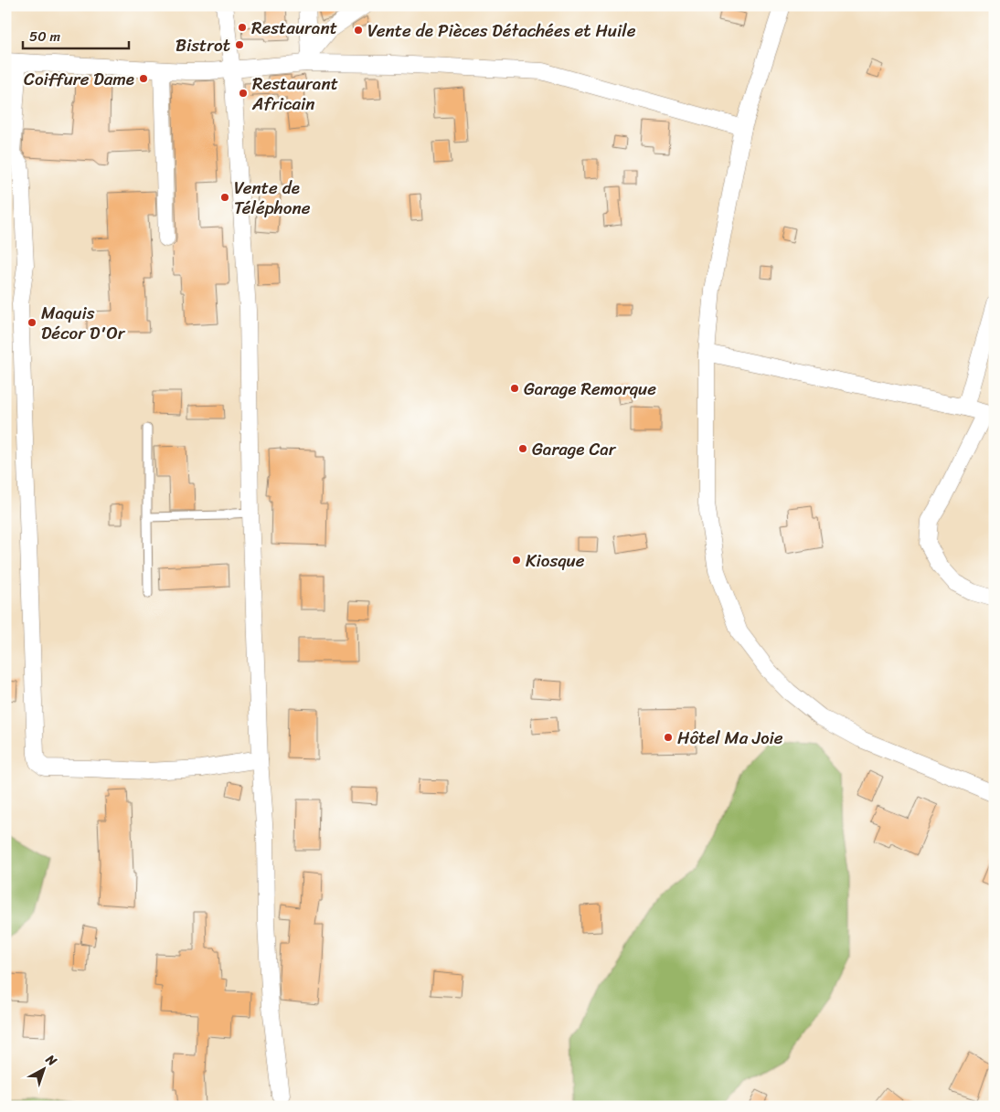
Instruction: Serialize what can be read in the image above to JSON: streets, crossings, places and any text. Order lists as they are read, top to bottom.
{
  "places": [
    "Restaurant",
    "Vente de Pièces Détachées et Huile",
    "Bistrot",
    "Coiffure Dame",
    "Restaurant Africain",
    "Vente de Téléphone",
    "Maquis Décor D'Or",
    "Garage Remorque",
    "Garage Car",
    "Kiosque",
    "Hôtel Ma Joie"
  ],
  "scale_bar": "50 m",
  "north": "top right"
}
